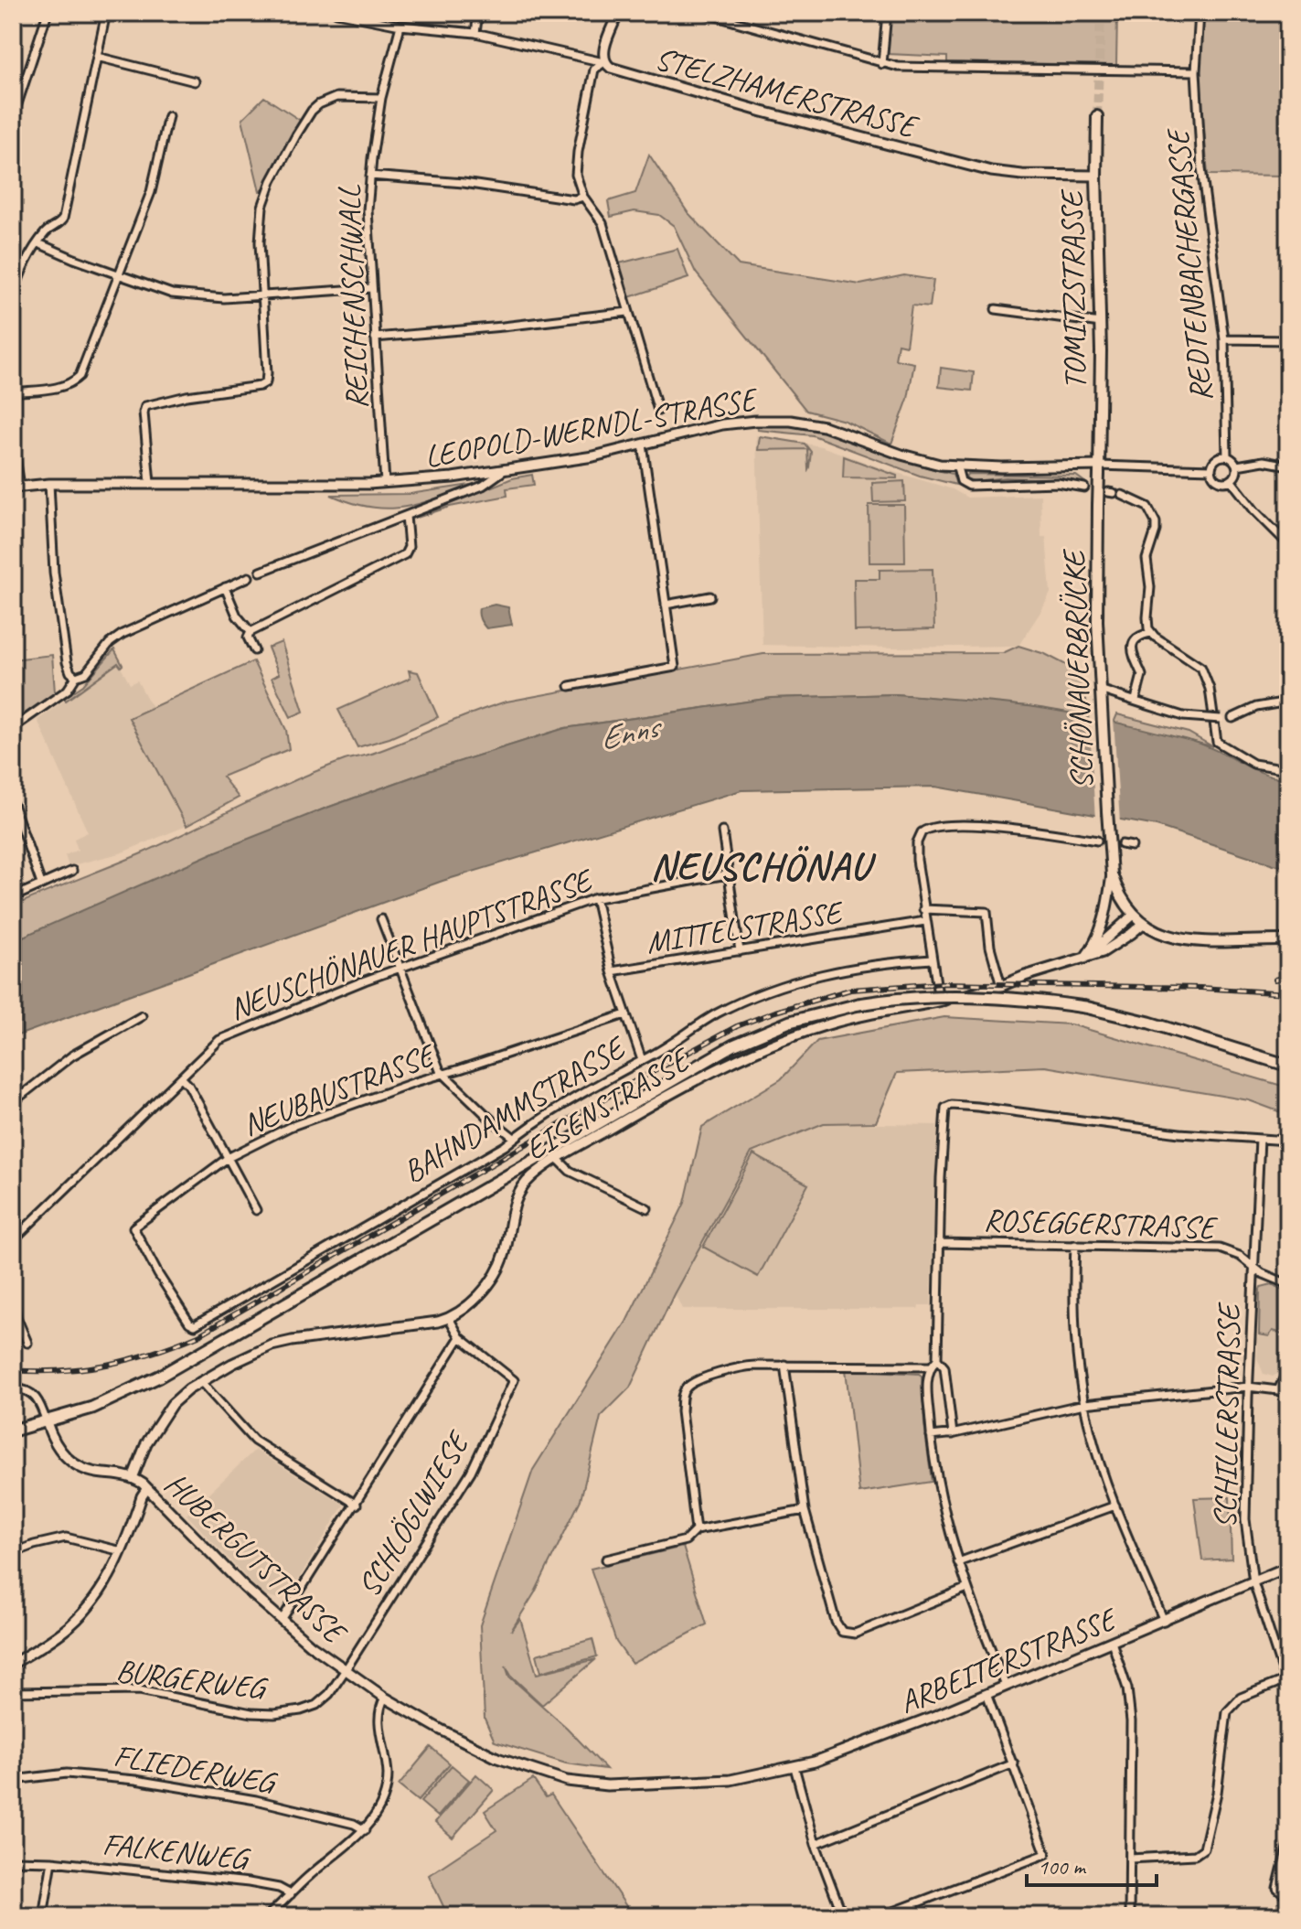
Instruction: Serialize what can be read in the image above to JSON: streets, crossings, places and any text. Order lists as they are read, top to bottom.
{
  "streets": {
    "main road": ["TOMITZSTRASSE", "SCHÖNAUERBRÜCKE", "EISENSTRASSE"],
    "street": [
      "STELZHAMERSTRASSE",
      "REDTENBACHERGASSE",
      "REICHENSCHWALL",
      "LEOPOLD-WERNDL-STRASSE",
      "MITTELSTRASSE",
      "NEUSCHÖNAUER HAUPTSTRASSE",
      "NEUBAUSTRASSE",
      "BAHNDAMMSTRASSE",
      "ROSEGGERSTRASSE",
      "SCHILLERSTRASSE",
      "SCHLÖGLWIESE",
      "HUBERGUTSTRASSE",
      "ARBEITERSTRASSE",
      "BURGERWEG",
      "FLIEDERWEG",
      "FALKENWEG"
    ]
  },
  "crossings": [
    ["STELZHAMERSTRASSE", "TOMITZSTRASSE"],
    ["STELZHAMERSTRASSE", "REICHENSCHWALL"],
    ["REDTENBACHERGASSE", "LEOPOLD-WERNDL-STRASSE"],
    ["TOMITZSTRASSE", "LEOPOLD-WERNDL-STRASSE"],
    ["TOMITZSTRASSE", "SCHÖNAUERBRÜCKE"],
    ["REICHENSCHWALL", "LEOPOLD-WERNDL-STRASSE"],
    ["LEOPOLD-WERNDL-STRASSE", "SCHÖNAUERBRÜCKE"],
    ["NEUBAUSTRASSE", "BAHNDAMMSTRASSE"],
    ["EISENSTRASSE", "HUBERGUTSTRASSE"],
    ["ROSEGGERSTRASSE", "SCHILLERSTRASSE"],
    ["SCHILLERSTRASSE", "ARBEITERSTRASSE"],
    ["SCHLÖGLWIESE", "HUBERGUTSTRASSE"],
    ["SCHLÖGLWIESE", "BURGERWEG"],
    ["HUBERGUTSTRASSE", "ARBEITERSTRASSE"],
    ["HUBERGUTSTRASSE", "BURGERWEG"]
  ],
  "districts": ["NEUSCHÖNAU"],
  "water": ["Enns"],
  "scale_bar": "100 m"
}
